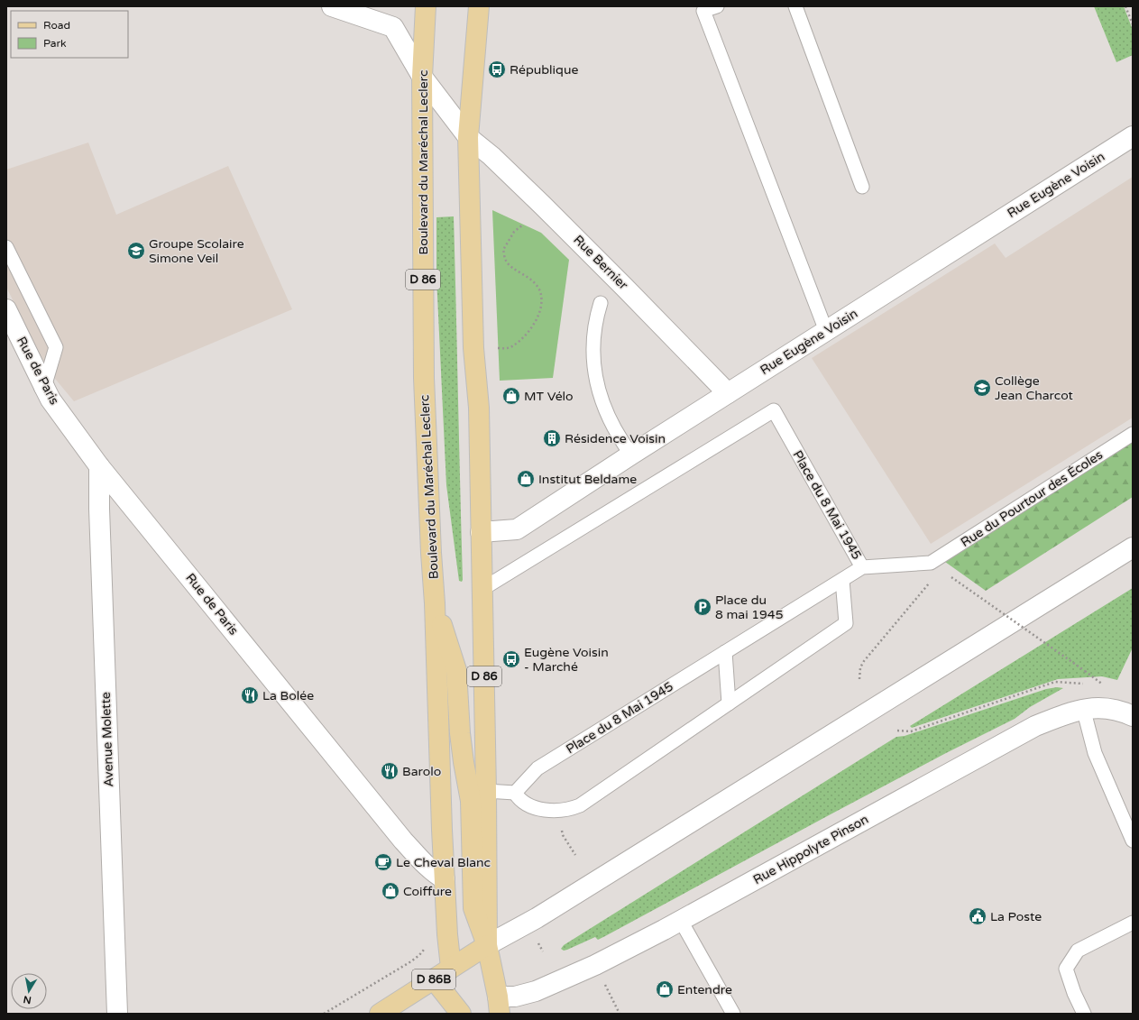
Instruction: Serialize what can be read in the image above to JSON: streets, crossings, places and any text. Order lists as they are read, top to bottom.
{
  "streets": {
    "main road": ["Boulevard du Maréchal Leclerc", "D 86", "D 86B"],
    "street": [
      "Rue Eugène Voisin",
      "Rue Bernier",
      "Rue de Paris",
      "Avenue Molette",
      "Rue Hippolyte Pinson"
    ],
    "lane": ["Rue du Pourtour des Écoles", "Place du 8 Mai 1945"]
  },
  "crossings": [
    ["Boulevard du Maréchal Leclerc", "Rue Bernier"],
    ["Boulevard du Maréchal Leclerc", "Rue de Paris"],
    ["Boulevard du Maréchal Leclerc", "D 86B"],
    ["Rue Eugène Voisin", "Rue Bernier"],
    ["Rue Eugène Voisin", "D 86"],
    ["Rue Bernier", "D 86"],
    ["D 86", "Place du 8 Mai 1945"],
    ["D 86", "D 86B"],
    ["Rue de Paris", "Avenue Molette"],
    ["Rue du Pourtour des Écoles", "Place du 8 Mai 1945"]
  ],
  "places": {
    "bus stop": ["République", "Eugène Voisin - Marché"],
    "school or university": ["Groupe Scolaire Simone Veil", "Collège Jean Charcot"],
    "shop": [
      "MT Vélo",
      "Institut Beldame",
      "Coiffure",
      "Entendre"
    ],
    "building": ["Résidence Voisin"],
    "parking": ["Place du 8 mai 1945"],
    "restaurant": ["La Bolée", "Barolo"],
    "cafe": ["Le Cheval Blanc"],
    "public building": ["La Poste"]
  },
  "legend": ["Road", "Park"],
  "north": "bottom"
}
